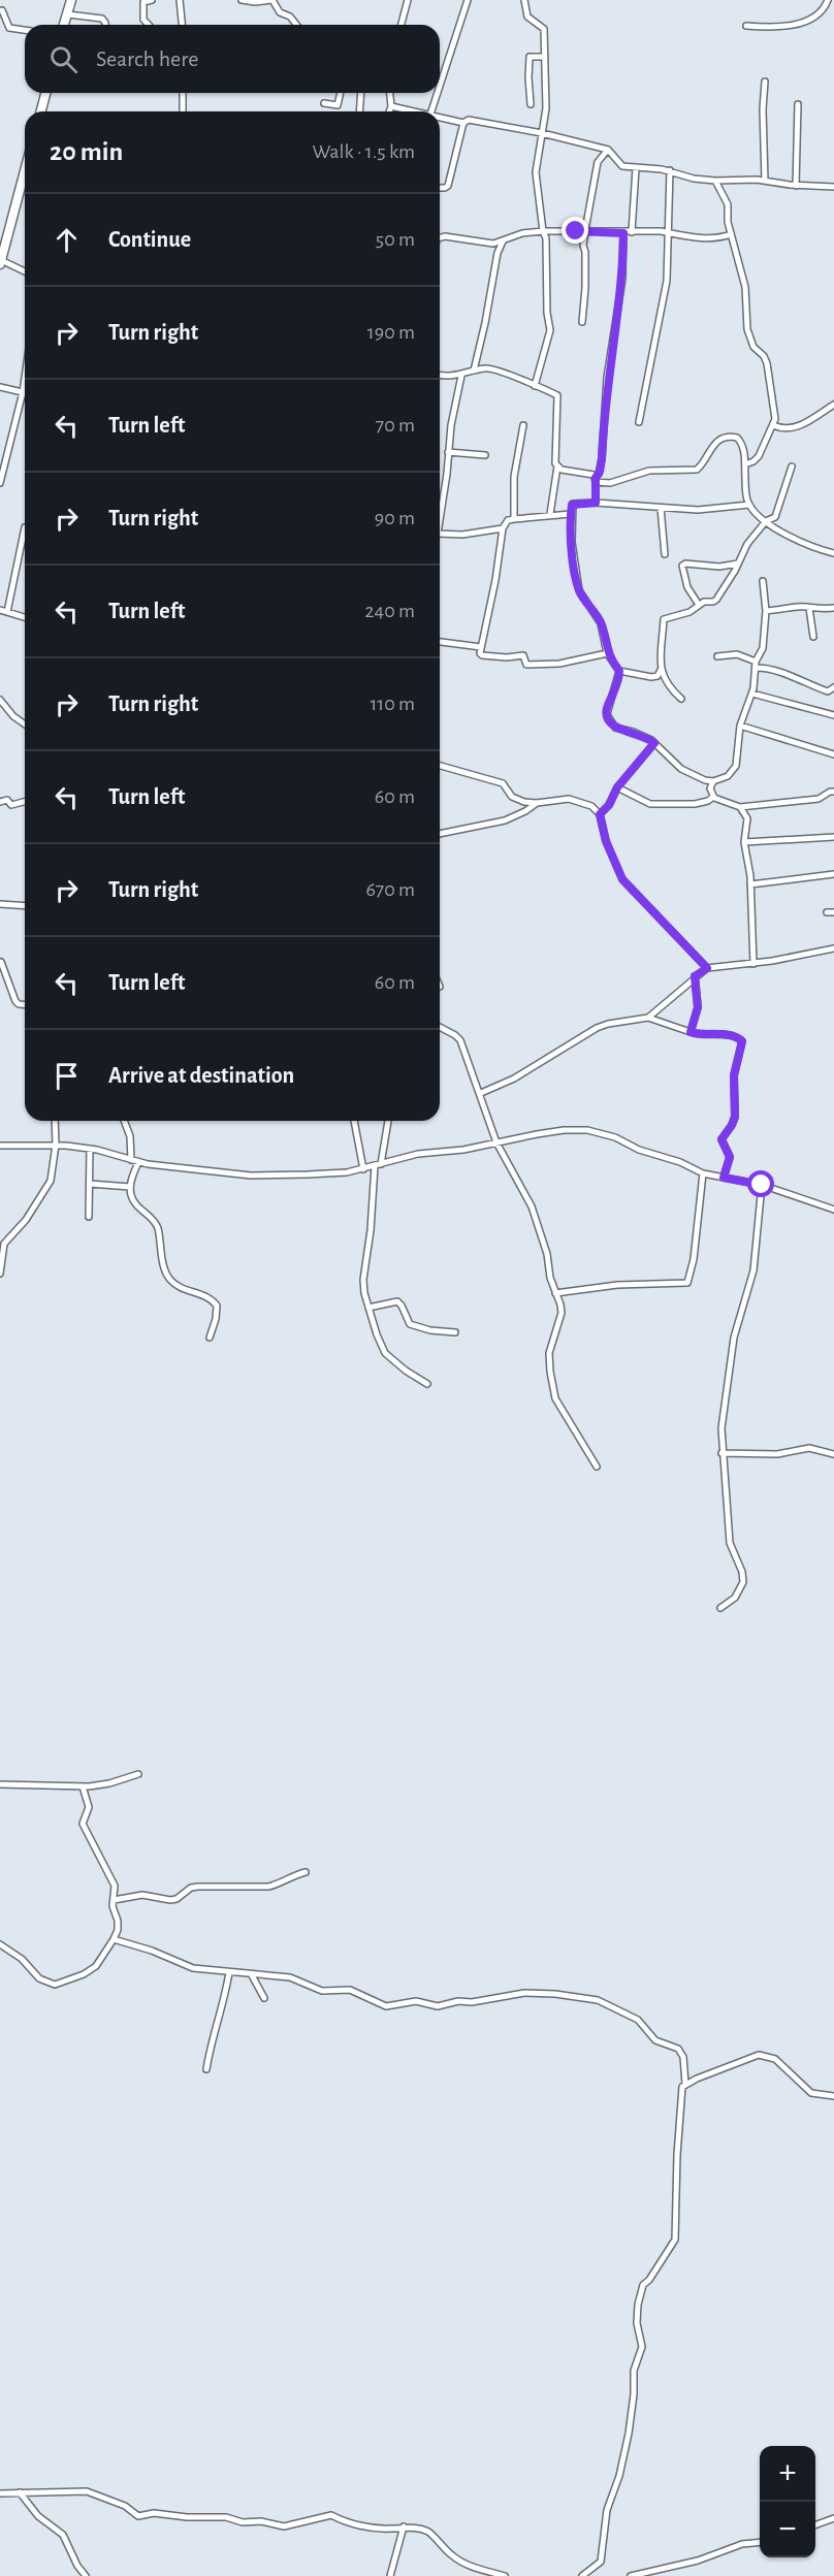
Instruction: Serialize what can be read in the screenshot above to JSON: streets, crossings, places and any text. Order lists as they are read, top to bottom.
{
  "page": {
    "search": "Search here",
    "heading": ["20 min", "Walk · 1.5 km"],
    "list": [
      ["Continue", "50 m"],
      ["Turn right", "190 m"],
      ["Turn left", "70 m"],
      ["Turn right", "90 m"],
      ["Turn left", "240 m"],
      ["Turn right", "110 m"],
      ["Turn left", "60 m"],
      ["Turn right", "670 m"],
      ["Turn left", "60 m"],
      "Arrive at destination"
    ],
    "map_buttons": ["+", "−"]
  }
}
